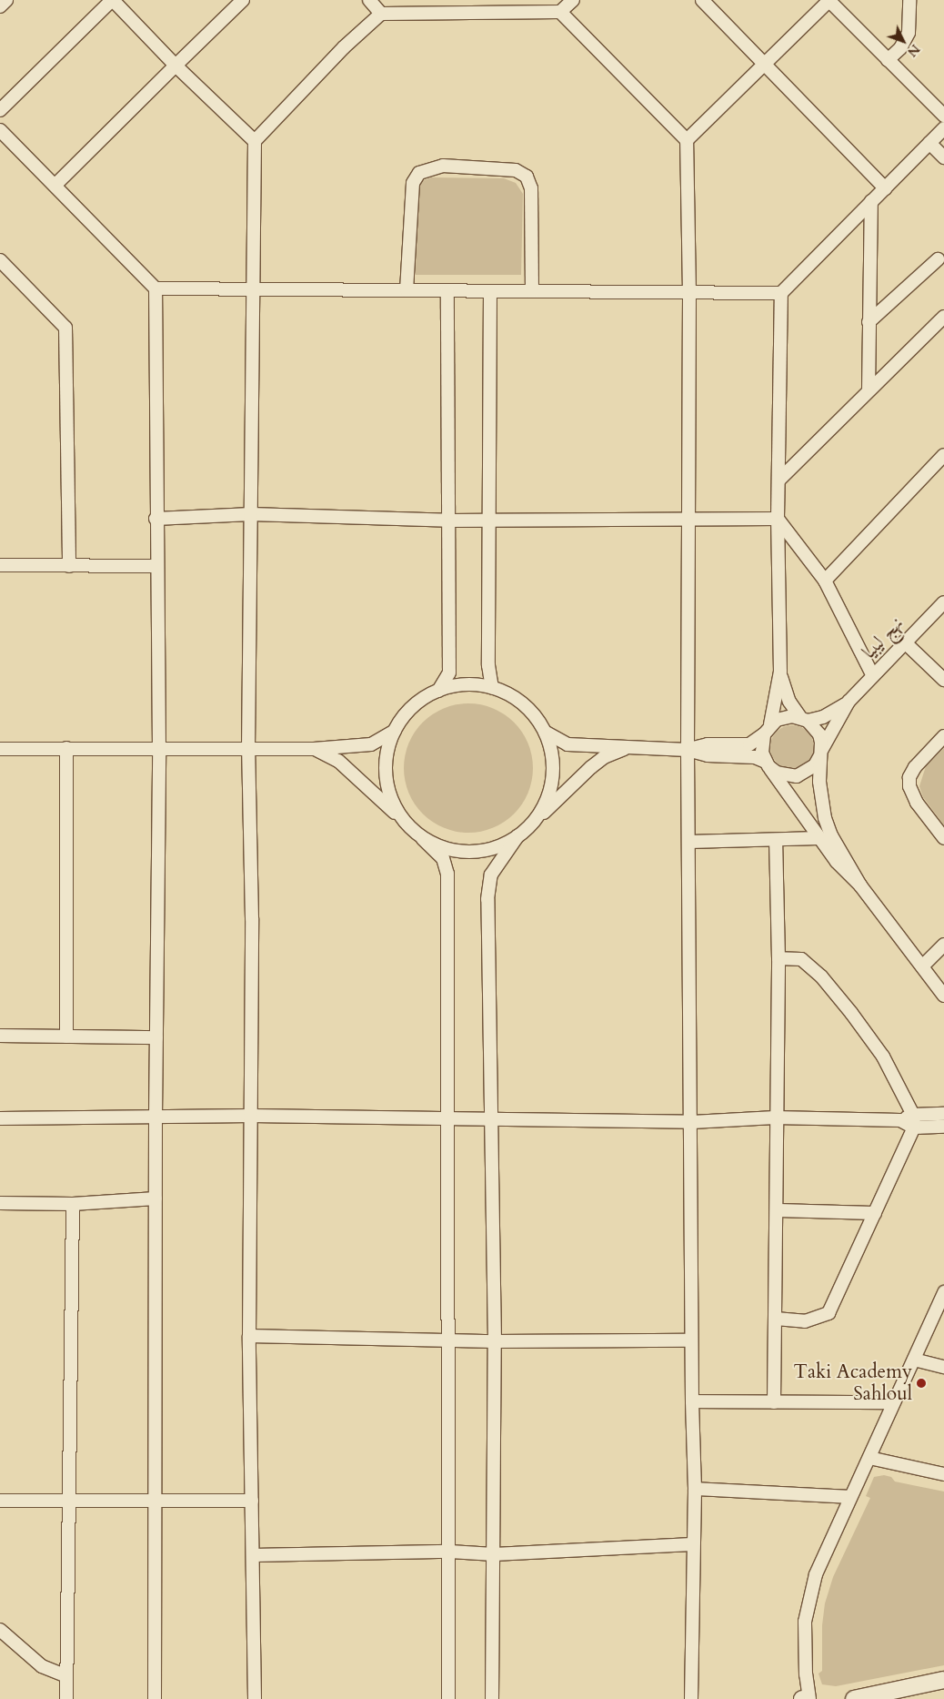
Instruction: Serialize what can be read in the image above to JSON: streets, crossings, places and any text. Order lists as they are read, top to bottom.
{
  "streets": {
    "street": ["نهج ليبيا"]
  },
  "places": ["Taki Academy Sahloul"],
  "north": "bottom right"
}
